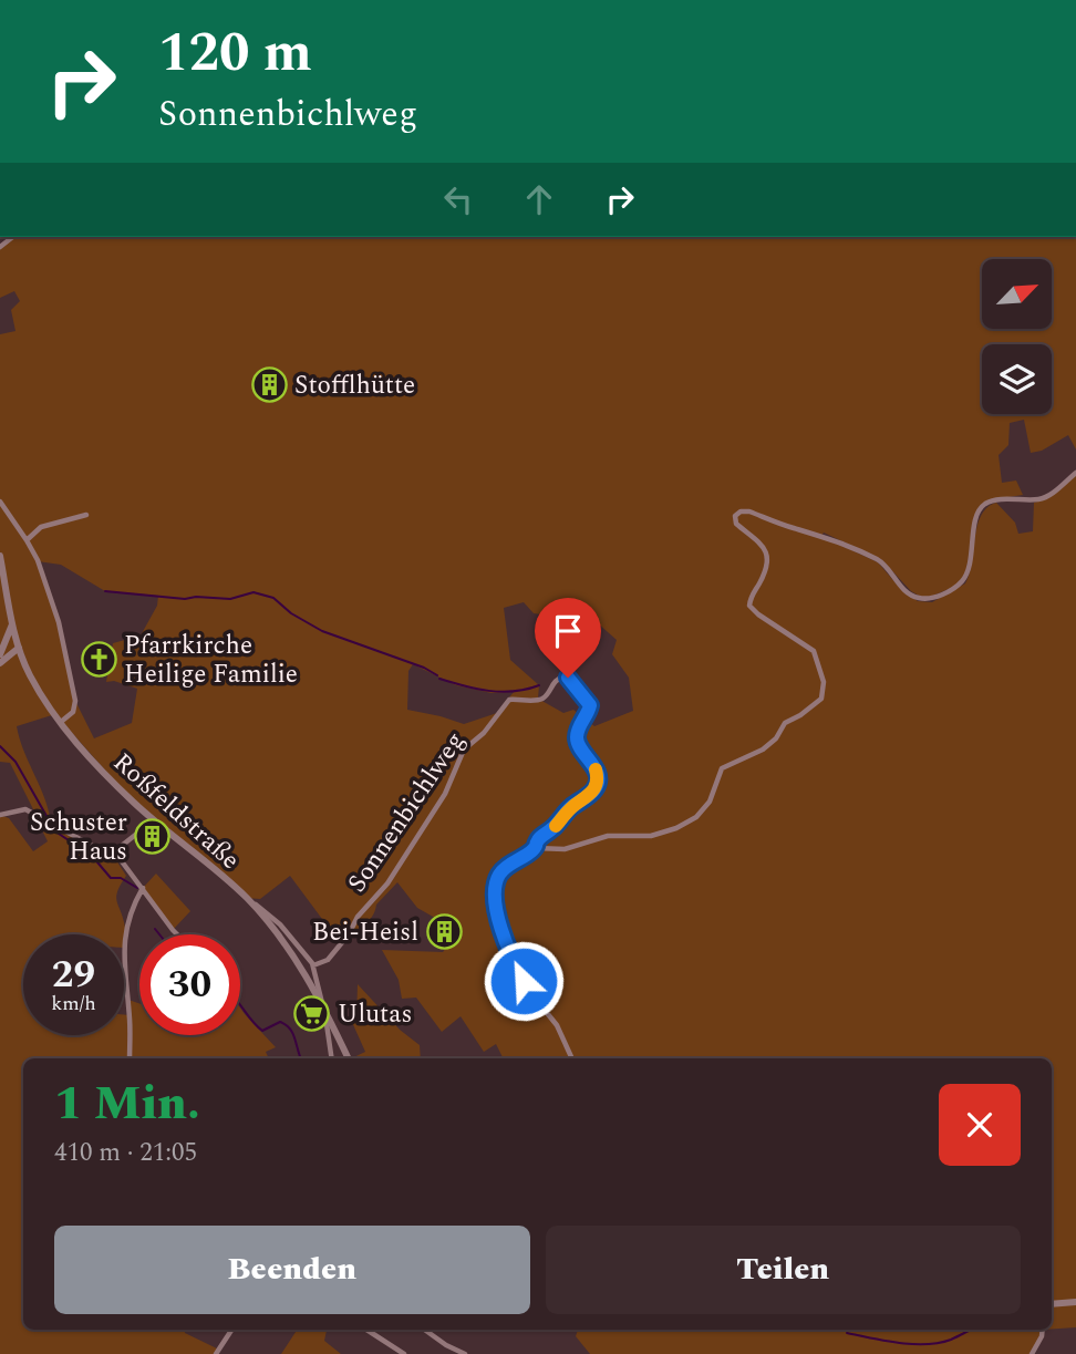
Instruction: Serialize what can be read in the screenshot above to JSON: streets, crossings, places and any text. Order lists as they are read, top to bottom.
{
  "streets": {
    "main road": ["Roßfeldstraße"],
    "street": ["Sonnenbichlweg"]
  },
  "crossings": [
    ["Roßfeldstraße", "Sonnenbichlweg"]
  ],
  "places": {
    "building": ["Stofflhütte", "Schuster Haus", "Bei-Heisl"],
    "church": ["Pfarrkirche Heilige Familie"],
    "supermarket": ["Ulutas"]
  },
  "north": "top right",
  "page": {
    "turn": ["120 m", "Sonnenbichlweg"],
    "speed": "29 km/h",
    "limit": "30",
    "heading": ["1 Min.", "410 m · 21:05"],
    "buttons": ["Beenden", "Teilen"]
  }
}
